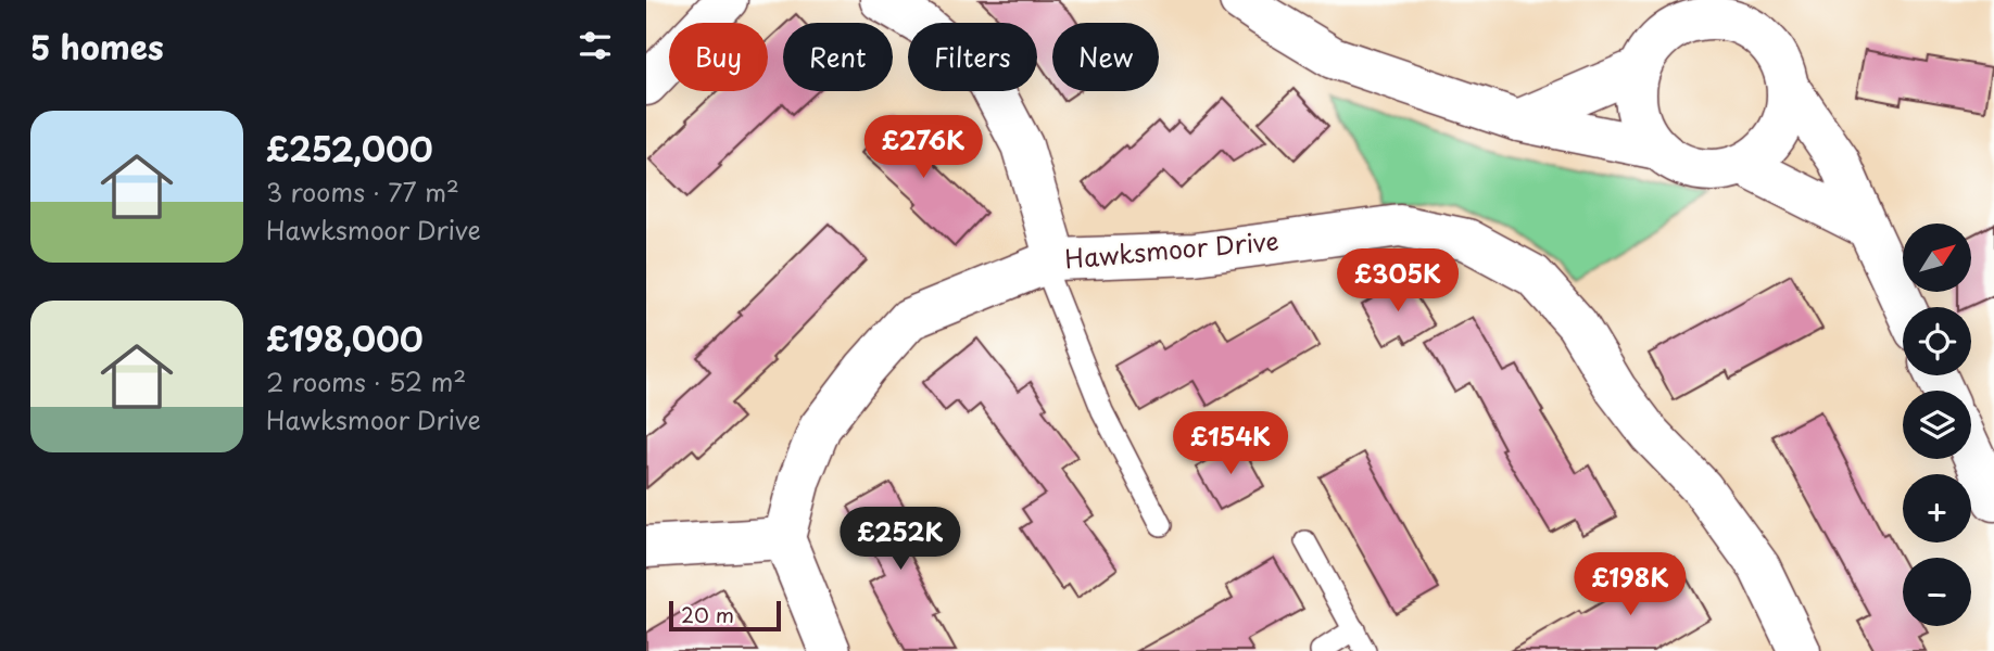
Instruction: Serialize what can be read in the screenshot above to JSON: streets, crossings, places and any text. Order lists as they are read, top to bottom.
{
  "streets": {
    "street": ["Hawksmoor Drive"]
  },
  "scale_bar": "20 m",
  "north": "top right",
  "page": {
    "heading": "5 homes",
    "chip": [
      "Buy",
      "Rent",
      "Filters",
      "New"
    ],
    "list": [
      {
        "name": "£252,000",
        "note": "3 rooms · 77 m² · Hawksmoor Drive"
      },
      {
        "name": "£198,000",
        "note": "2 rooms · 52 m² · Hawksmoor Drive"
      }
    ],
    "price": [
      "£276K",
      "£305K",
      "£154K",
      "£252K",
      "£198K"
    ],
    "map_buttons": ["+", "−"],
    "scale": "20 m"
  }
}
